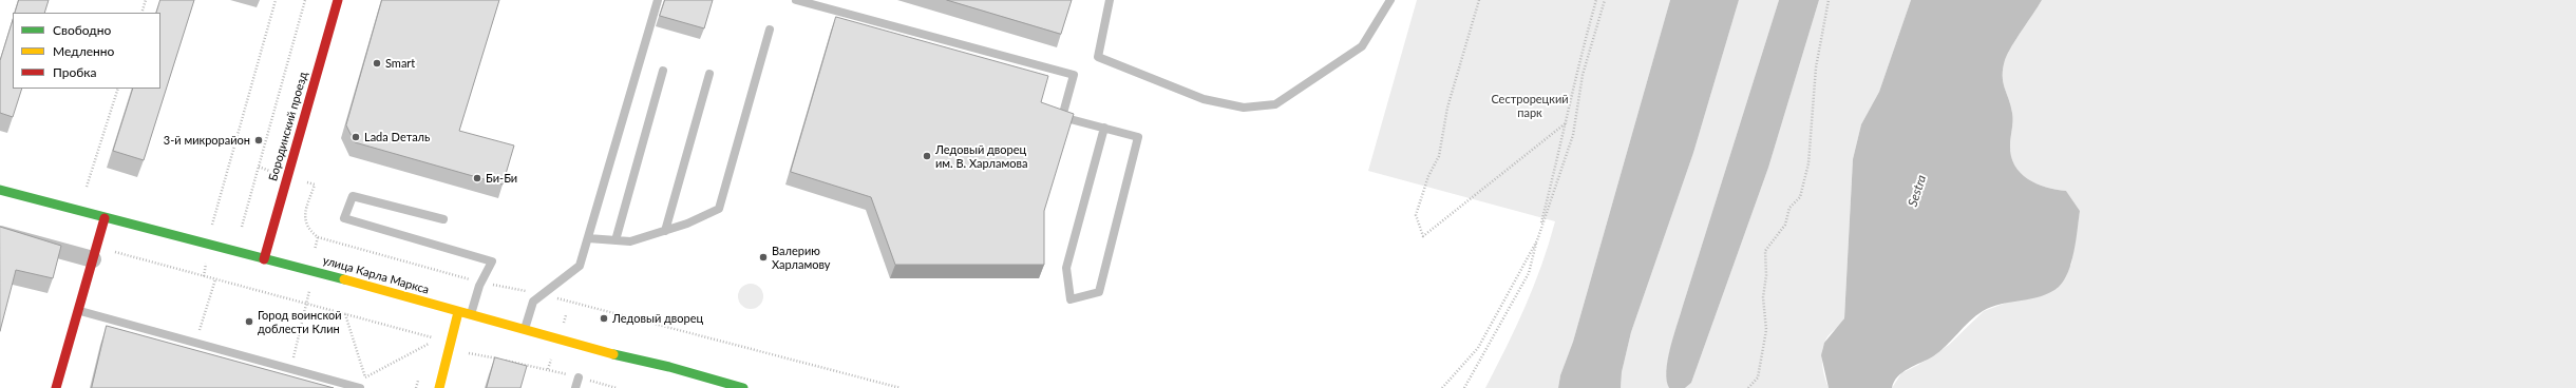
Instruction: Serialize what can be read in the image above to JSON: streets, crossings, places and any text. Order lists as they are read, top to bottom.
{
  "streets": {
    "street": ["Бородинский проезд", "улица Карла Маркса"]
  },
  "crossings": [
    ["Бородинский проезд", "улица Карла Маркса"]
  ],
  "water": ["Sestra"],
  "parks": ["Сестрорецкий парк"],
  "places": [
    "Smart",
    "Lada Dеталь",
    "3-й микрорайон",
    "Ледовый дворец им. В. Харламова",
    "Би-Би",
    "Валерию Харламову",
    "Ледовый дворец",
    "Город воинской доблести Клин"
  ],
  "legend": ["Свободно", "Медленно", "Пробка"]
}
